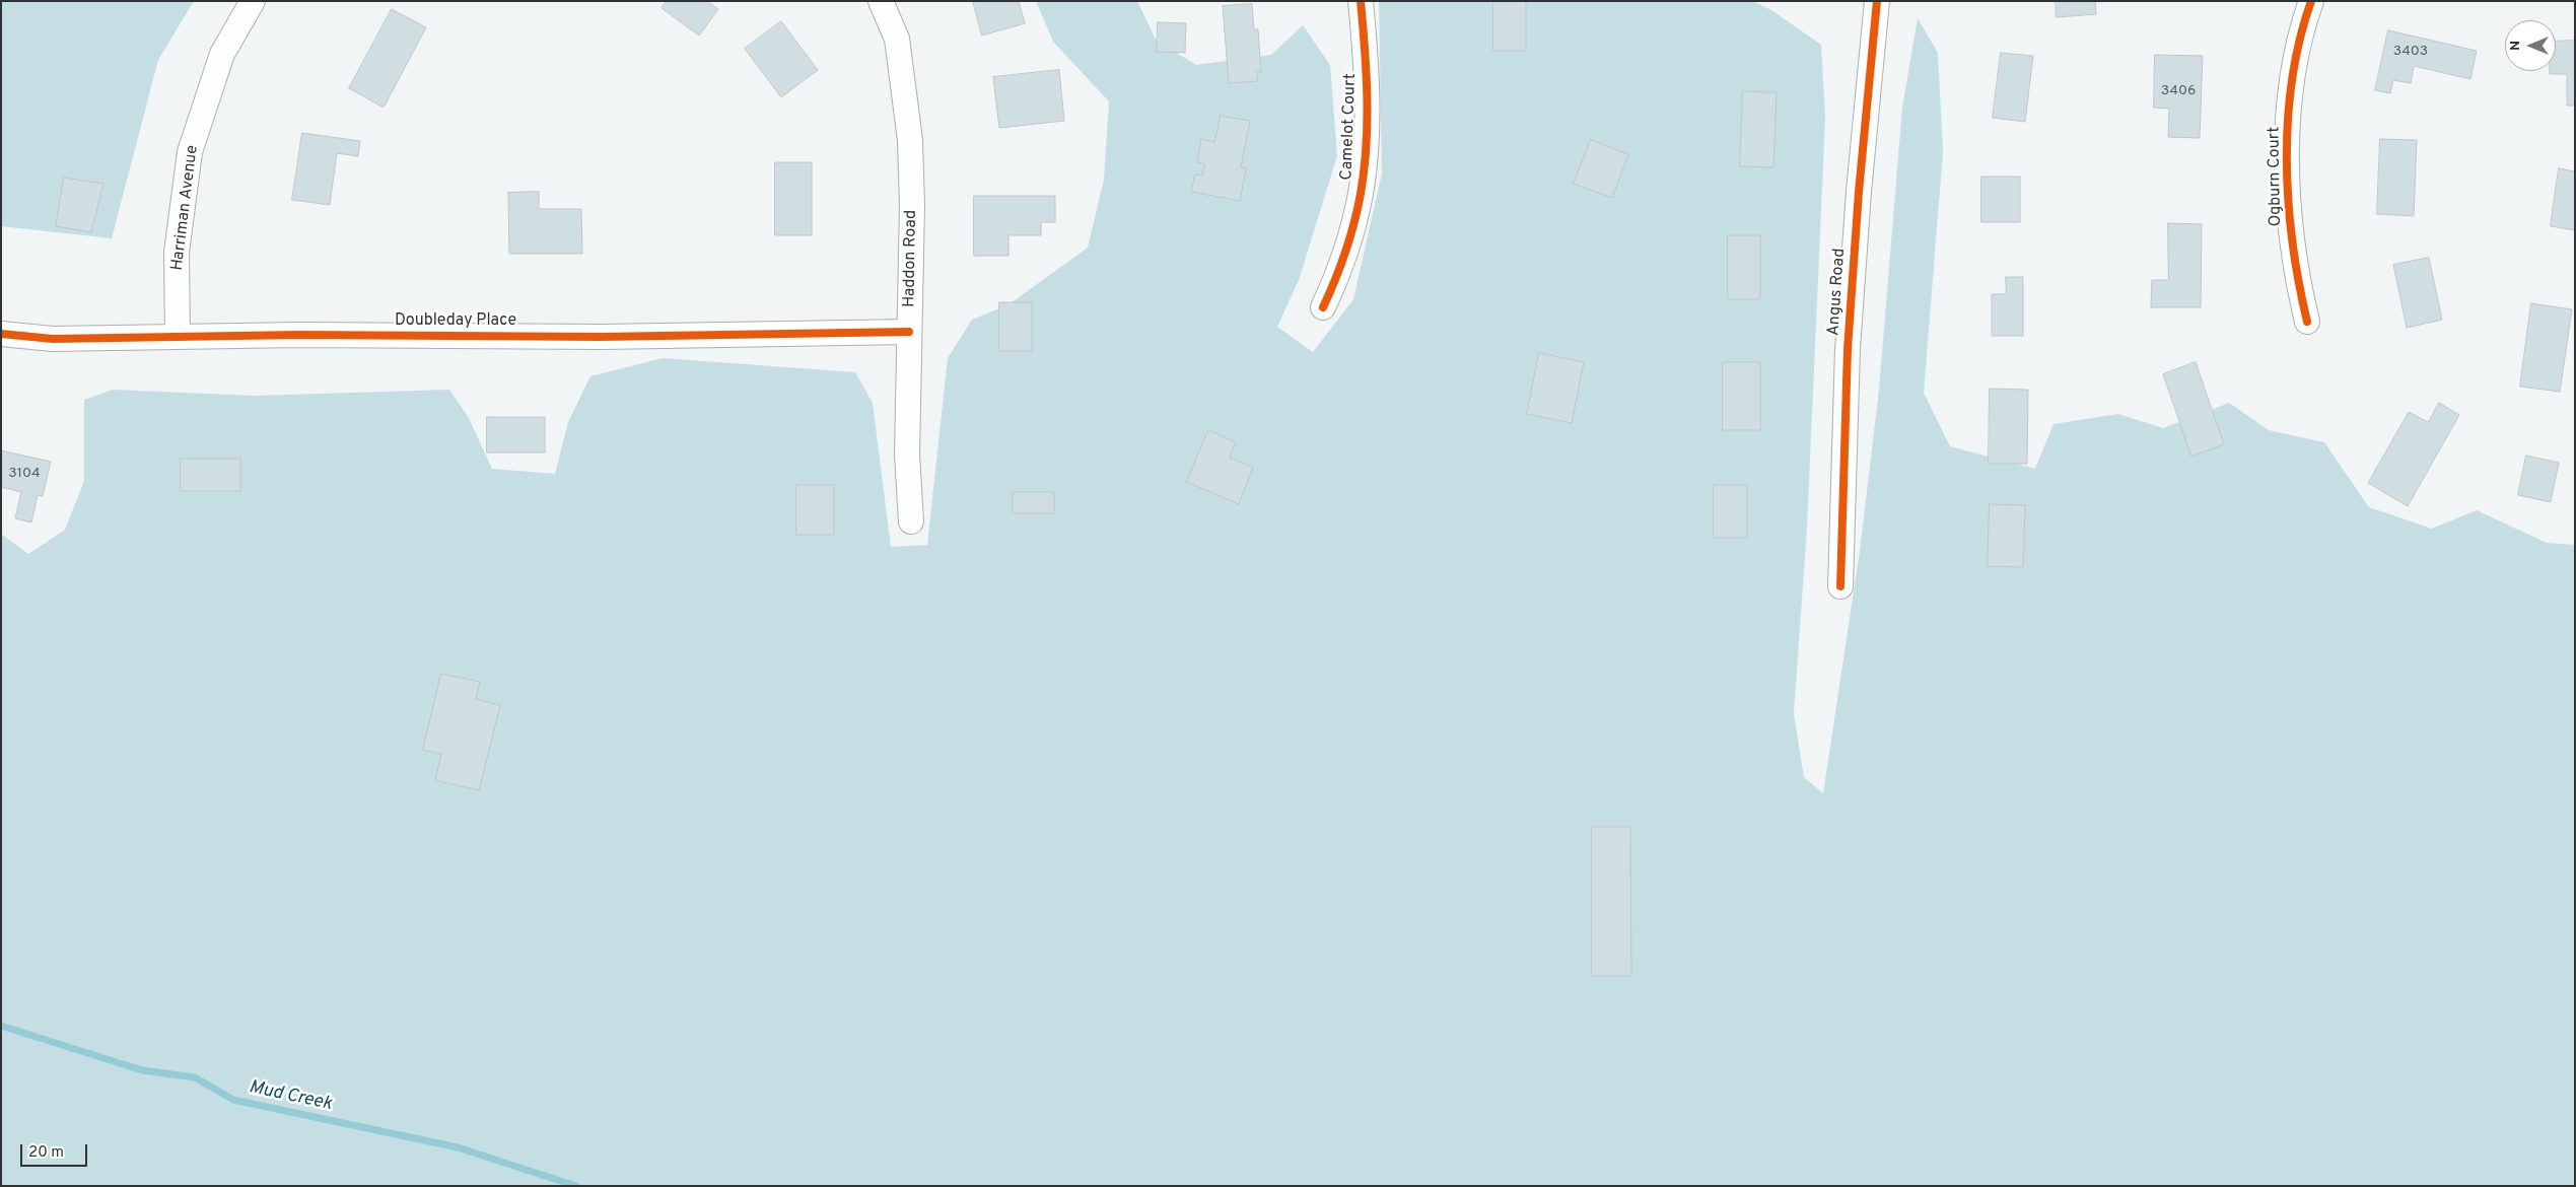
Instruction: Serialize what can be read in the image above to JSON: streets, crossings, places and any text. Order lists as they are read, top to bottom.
{
  "streets": {
    "street": [
      "Camelot Court",
      "Ogburn Court",
      "Harriman Avenue",
      "Haddon Road",
      "Angus Road",
      "Doubleday Place"
    ]
  },
  "crossings": [
    ["Harriman Avenue", "Doubleday Place"],
    ["Haddon Road", "Doubleday Place"]
  ],
  "water": ["Mud Creek"],
  "house_numbers": ["3403", "3406", "3104"],
  "scale_bar": "20 m",
  "north": "left"
}
